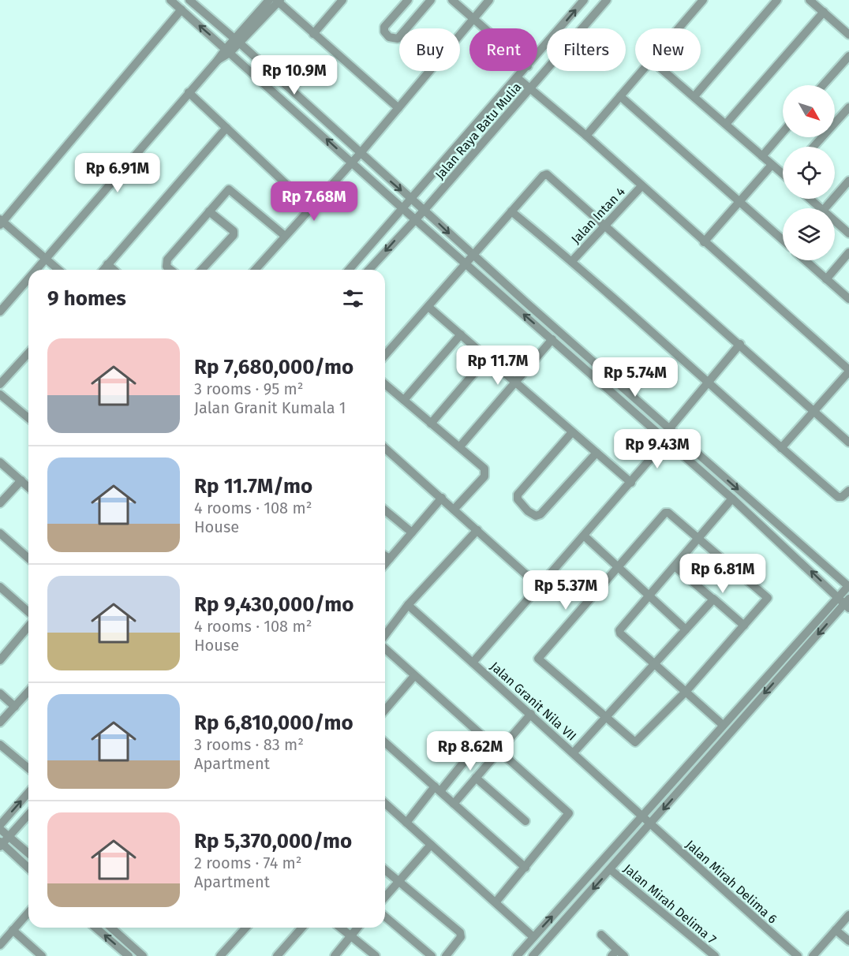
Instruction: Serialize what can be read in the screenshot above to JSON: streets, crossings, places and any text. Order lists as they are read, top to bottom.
{
  "streets": {
    "street": [
      "Jalan Raya Batu Mulia",
      "Jalan Intan 4",
      "Jalan Granit Nila VII",
      "Jalan Mirah Delima 6",
      "Jalan Mirah Delima 7"
    ]
  },
  "crossings": [
    ["Jalan Granit Nila VII", "Jalan Mirah Delima 6"]
  ],
  "north": "bottom right",
  "page": {
    "chip": [
      "Buy",
      "Rent",
      "Filters",
      "New"
    ],
    "price": [
      "Rp 10.9M",
      "Rp 6.91M",
      "Rp 7.68M",
      "Rp 11.7M",
      "Rp 5.74M",
      "Rp 9.43M",
      "Rp 6.81M",
      "Rp 5.37M",
      "Rp 8.62M"
    ],
    "heading": "9 homes",
    "list": [
      {
        "name": "Rp 7,680,000/mo",
        "note": "3 rooms · 95 m² · Jalan Granit Kumala 1"
      },
      {
        "name": "Rp 11.7M/mo",
        "note": "4 rooms · 108 m² · House"
      },
      {
        "name": "Rp 9,430,000/mo",
        "note": "4 rooms · 108 m² · House"
      },
      {
        "name": "Rp 6,810,000/mo",
        "note": "3 rooms · 83 m² · Apartment"
      },
      {
        "name": "Rp 5,370,000/mo",
        "note": "2 rooms · 74 m² · Apartment"
      }
    ]
  }
}
